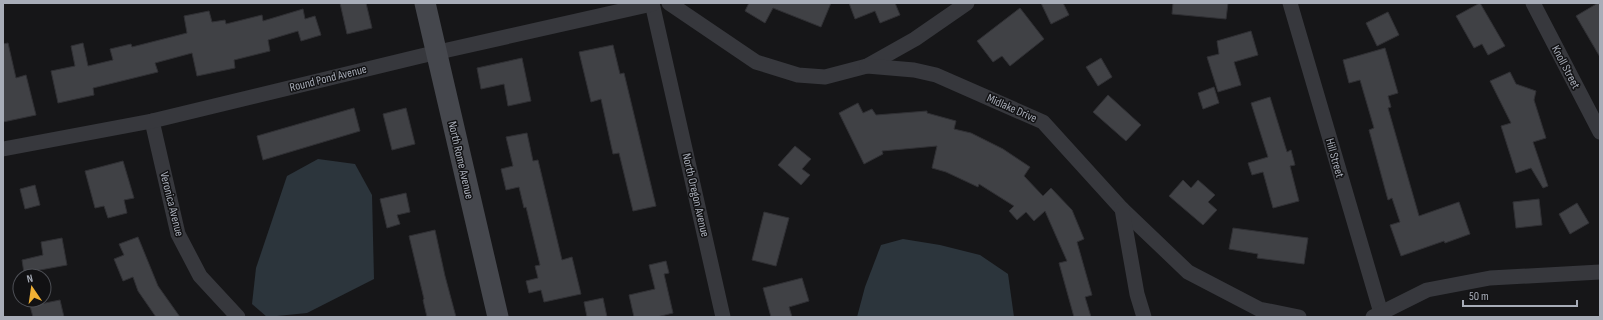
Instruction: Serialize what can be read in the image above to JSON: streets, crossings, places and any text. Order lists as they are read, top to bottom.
{
  "streets": {
    "street": [
      "Knoll Street",
      "Round Pond Avenue",
      "Midlake Drive",
      "Hill Street",
      "North Rome Avenue",
      "North Oregon Avenue",
      "Veronica Avenue"
    ]
  },
  "crossings": [
    ["Round Pond Avenue", "North Rome Avenue"],
    ["Round Pond Avenue", "North Oregon Avenue"],
    ["Round Pond Avenue", "Veronica Avenue"]
  ],
  "scale_bar": "50 m",
  "north": "top"
}
